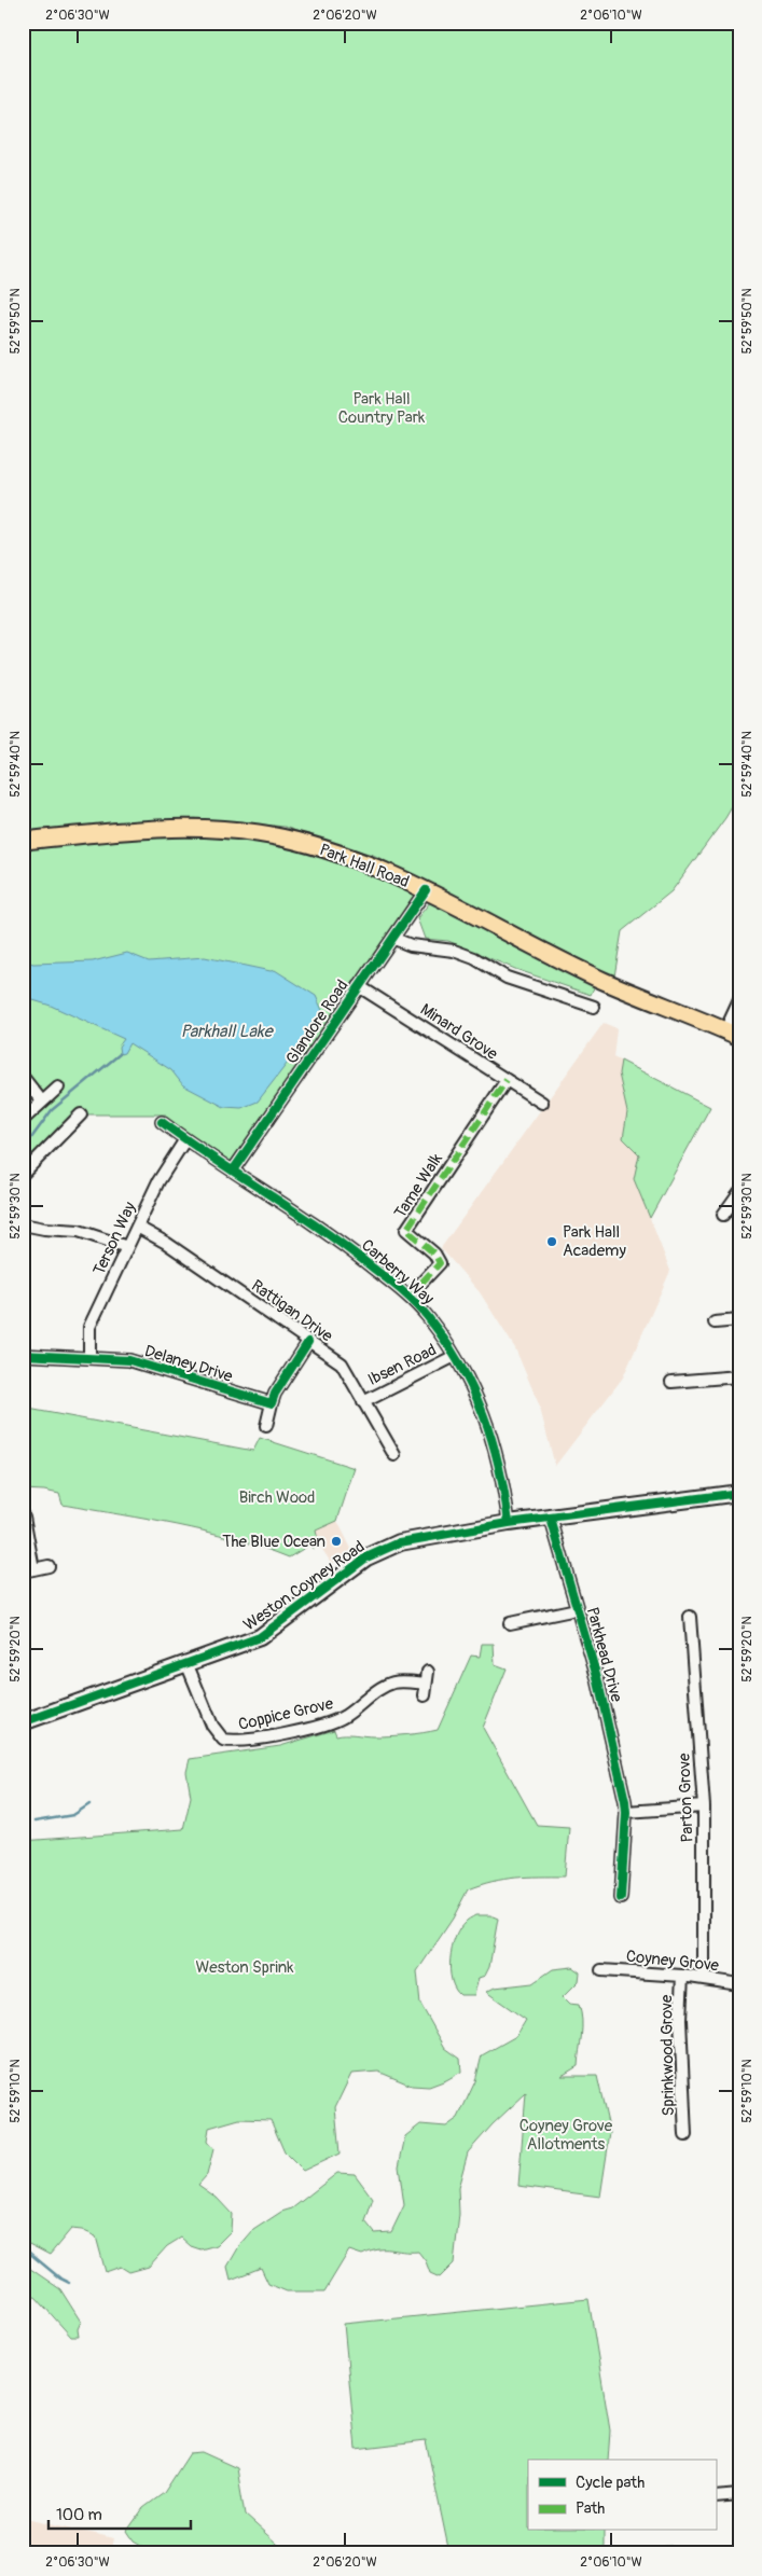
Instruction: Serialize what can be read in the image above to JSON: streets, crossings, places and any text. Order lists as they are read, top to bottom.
{
  "streets": {
    "main road": ["Park Hall Road"],
    "street": [
      "Glandore Road",
      "Minard Grove",
      "Tame Walk",
      "Terson Way",
      "Carberry Way",
      "Rattigan Drive",
      "Delaney Drive",
      "Ibsen Road",
      "Weston Coyney Road",
      "Parkhead Drive",
      "Coppice Grove",
      "Parton Grove",
      "Coyney Grove",
      "Sprinkwood Grove"
    ]
  },
  "crossings": [
    ["Park Hall Road", "Glandore Road"],
    ["Glandore Road", "Minard Grove"],
    ["Glandore Road", "Carberry Way"],
    ["Minard Grove", "Tame Walk"],
    ["Tame Walk", "Carberry Way"],
    ["Terson Way", "Carberry Way"],
    ["Terson Way", "Rattigan Drive"],
    ["Terson Way", "Delaney Drive"],
    ["Carberry Way", "Ibsen Road"],
    ["Carberry Way", "Weston Coyney Road"],
    ["Rattigan Drive", "Ibsen Road"],
    ["Weston Coyney Road", "Parkhead Drive"],
    ["Weston Coyney Road", "Coppice Grove"],
    ["Parton Grove", "Coyney Grove"],
    ["Coyney Grove", "Sprinkwood Grove"]
  ],
  "water": ["Parkhall Lake"],
  "parks": [
    "Park Hall Country Park",
    "Birch Wood",
    "Weston Sprink",
    "Coyney Grove Allotments"
  ],
  "places": ["Park Hall Academy", "The Blue Ocean"],
  "legend": ["Cycle path", "Path"],
  "scale_bar": "100 m",
  "coordinates": [
    "2°06'30\"W",
    "2°06'20\"W",
    "2°06'10\"W",
    "52°59'50\"N",
    "52°59'40\"N",
    "52°59'30\"N",
    "52°59'20\"N",
    "52°59'10\"N"
  ]
}
